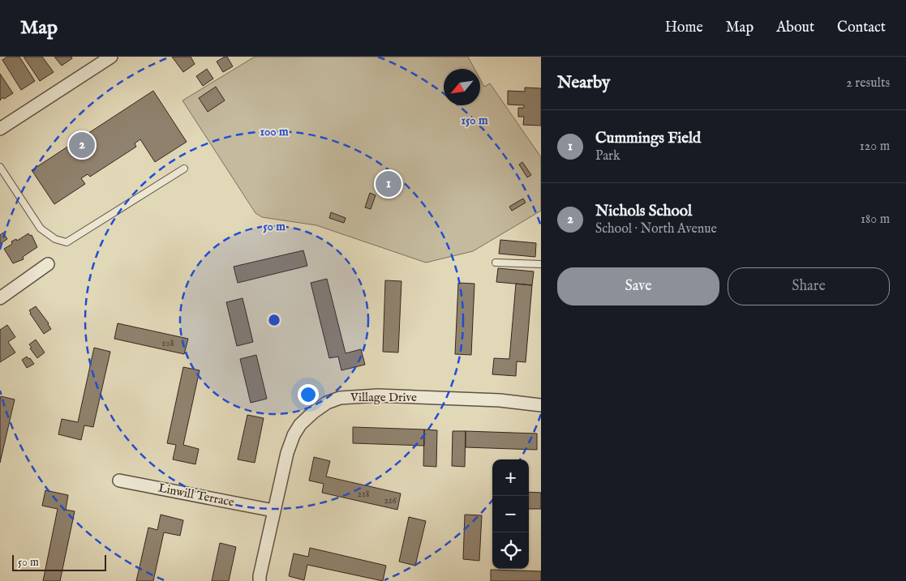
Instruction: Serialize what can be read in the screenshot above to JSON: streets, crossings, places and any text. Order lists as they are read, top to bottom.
{
  "streets": {
    "street": ["Village Drive", "Linwill Terrace"]
  },
  "crossings": [
    ["Village Drive", "Linwill Terrace"]
  ],
  "house_numbers": ["108", "218", "216"],
  "scale_bar": "50 m",
  "north": "bottom left",
  "page": {
    "header": "Map",
    "nav": [
      "Home",
      "Map",
      "About",
      "Contact"
    ],
    "heading": ["Nearby", "2 results"],
    "list": [
      {
        "mark": "1",
        "name": "Cummings Field",
        "note": "Park",
        "value": "120 m"
      },
      {
        "mark": "2",
        "name": "Nichols School",
        "note": "School · North Avenue",
        "value": "180 m"
      }
    ],
    "pins": ["2", "1"],
    "buttons": ["Save", "Share"],
    "map_buttons": ["+", "−"],
    "scale": "50 m"
  },
  "rings": ["150 m", "100 m", "50 m"]
}
